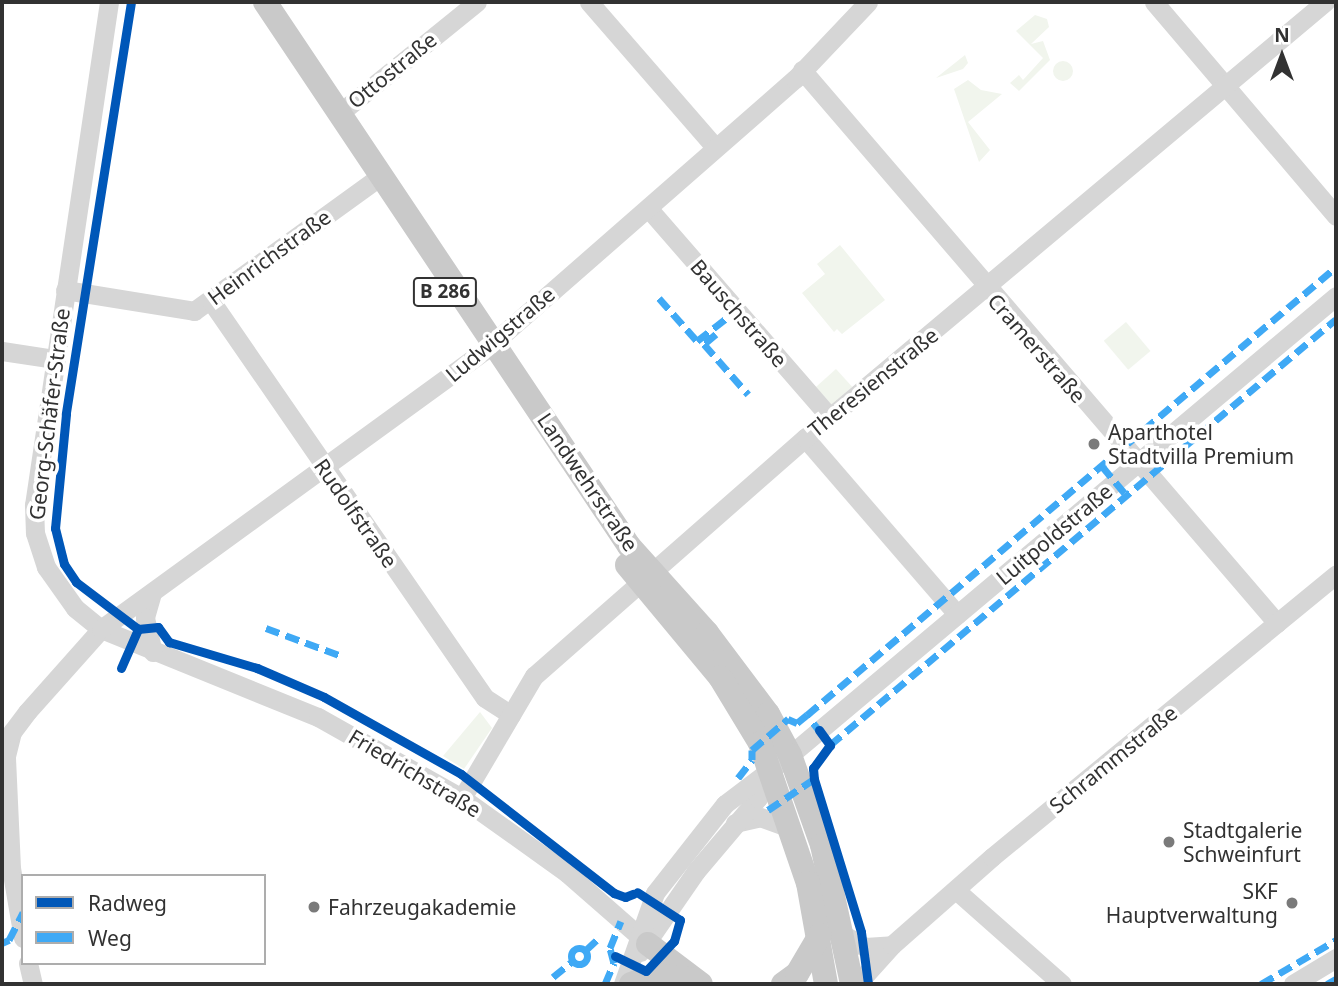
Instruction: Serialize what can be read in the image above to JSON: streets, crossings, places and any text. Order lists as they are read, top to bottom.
{
  "streets": {
    "main road": ["B 286", "Landwehrstraße"],
    "street": [
      "Ottostraße",
      "Heinrichstraße",
      "Bauschstraße",
      "Ludwigstraße",
      "Cramerstraße",
      "Theresienstraße",
      "Georg-Schäfer-Straße",
      "Rudolfstraße",
      "Luitpoldstraße",
      "Schrammstraße",
      "Friedrichstraße"
    ]
  },
  "crossings": [
    ["Ottostraße", "Landwehrstraße"],
    ["Heinrichstraße", "Georg-Schäfer-Straße"],
    ["Heinrichstraße", "Landwehrstraße"],
    ["Heinrichstraße", "Rudolfstraße"],
    ["Bauschstraße", "Ludwigstraße"],
    ["Bauschstraße", "Theresienstraße"],
    ["Ludwigstraße", "Cramerstraße"],
    ["Ludwigstraße", "Georg-Schäfer-Straße"],
    ["Ludwigstraße", "Landwehrstraße"],
    ["Ludwigstraße", "Rudolfstraße"],
    ["Ludwigstraße", "Friedrichstraße"],
    ["Cramerstraße", "Theresienstraße"],
    ["Cramerstraße", "Luitpoldstraße"],
    ["Cramerstraße", "Schrammstraße"],
    ["Theresienstraße", "Landwehrstraße"],
    ["Theresienstraße", "Rudolfstraße"],
    ["Theresienstraße", "Friedrichstraße"],
    ["Georg-Schäfer-Straße", "Friedrichstraße"],
    ["Landwehrstraße", "Luitpoldstraße"],
    ["Landwehrstraße", "Schrammstraße"],
    ["Luitpoldstraße", "Friedrichstraße"]
  ],
  "places": [
    "Aparthotel Stadtvilla Premium",
    "Stadtgalerie Schweinfurt",
    "SKF Hauptverwaltung",
    "Fahrzeugakademie"
  ],
  "legend": ["Radweg", "Weg"],
  "north": "top"
}
